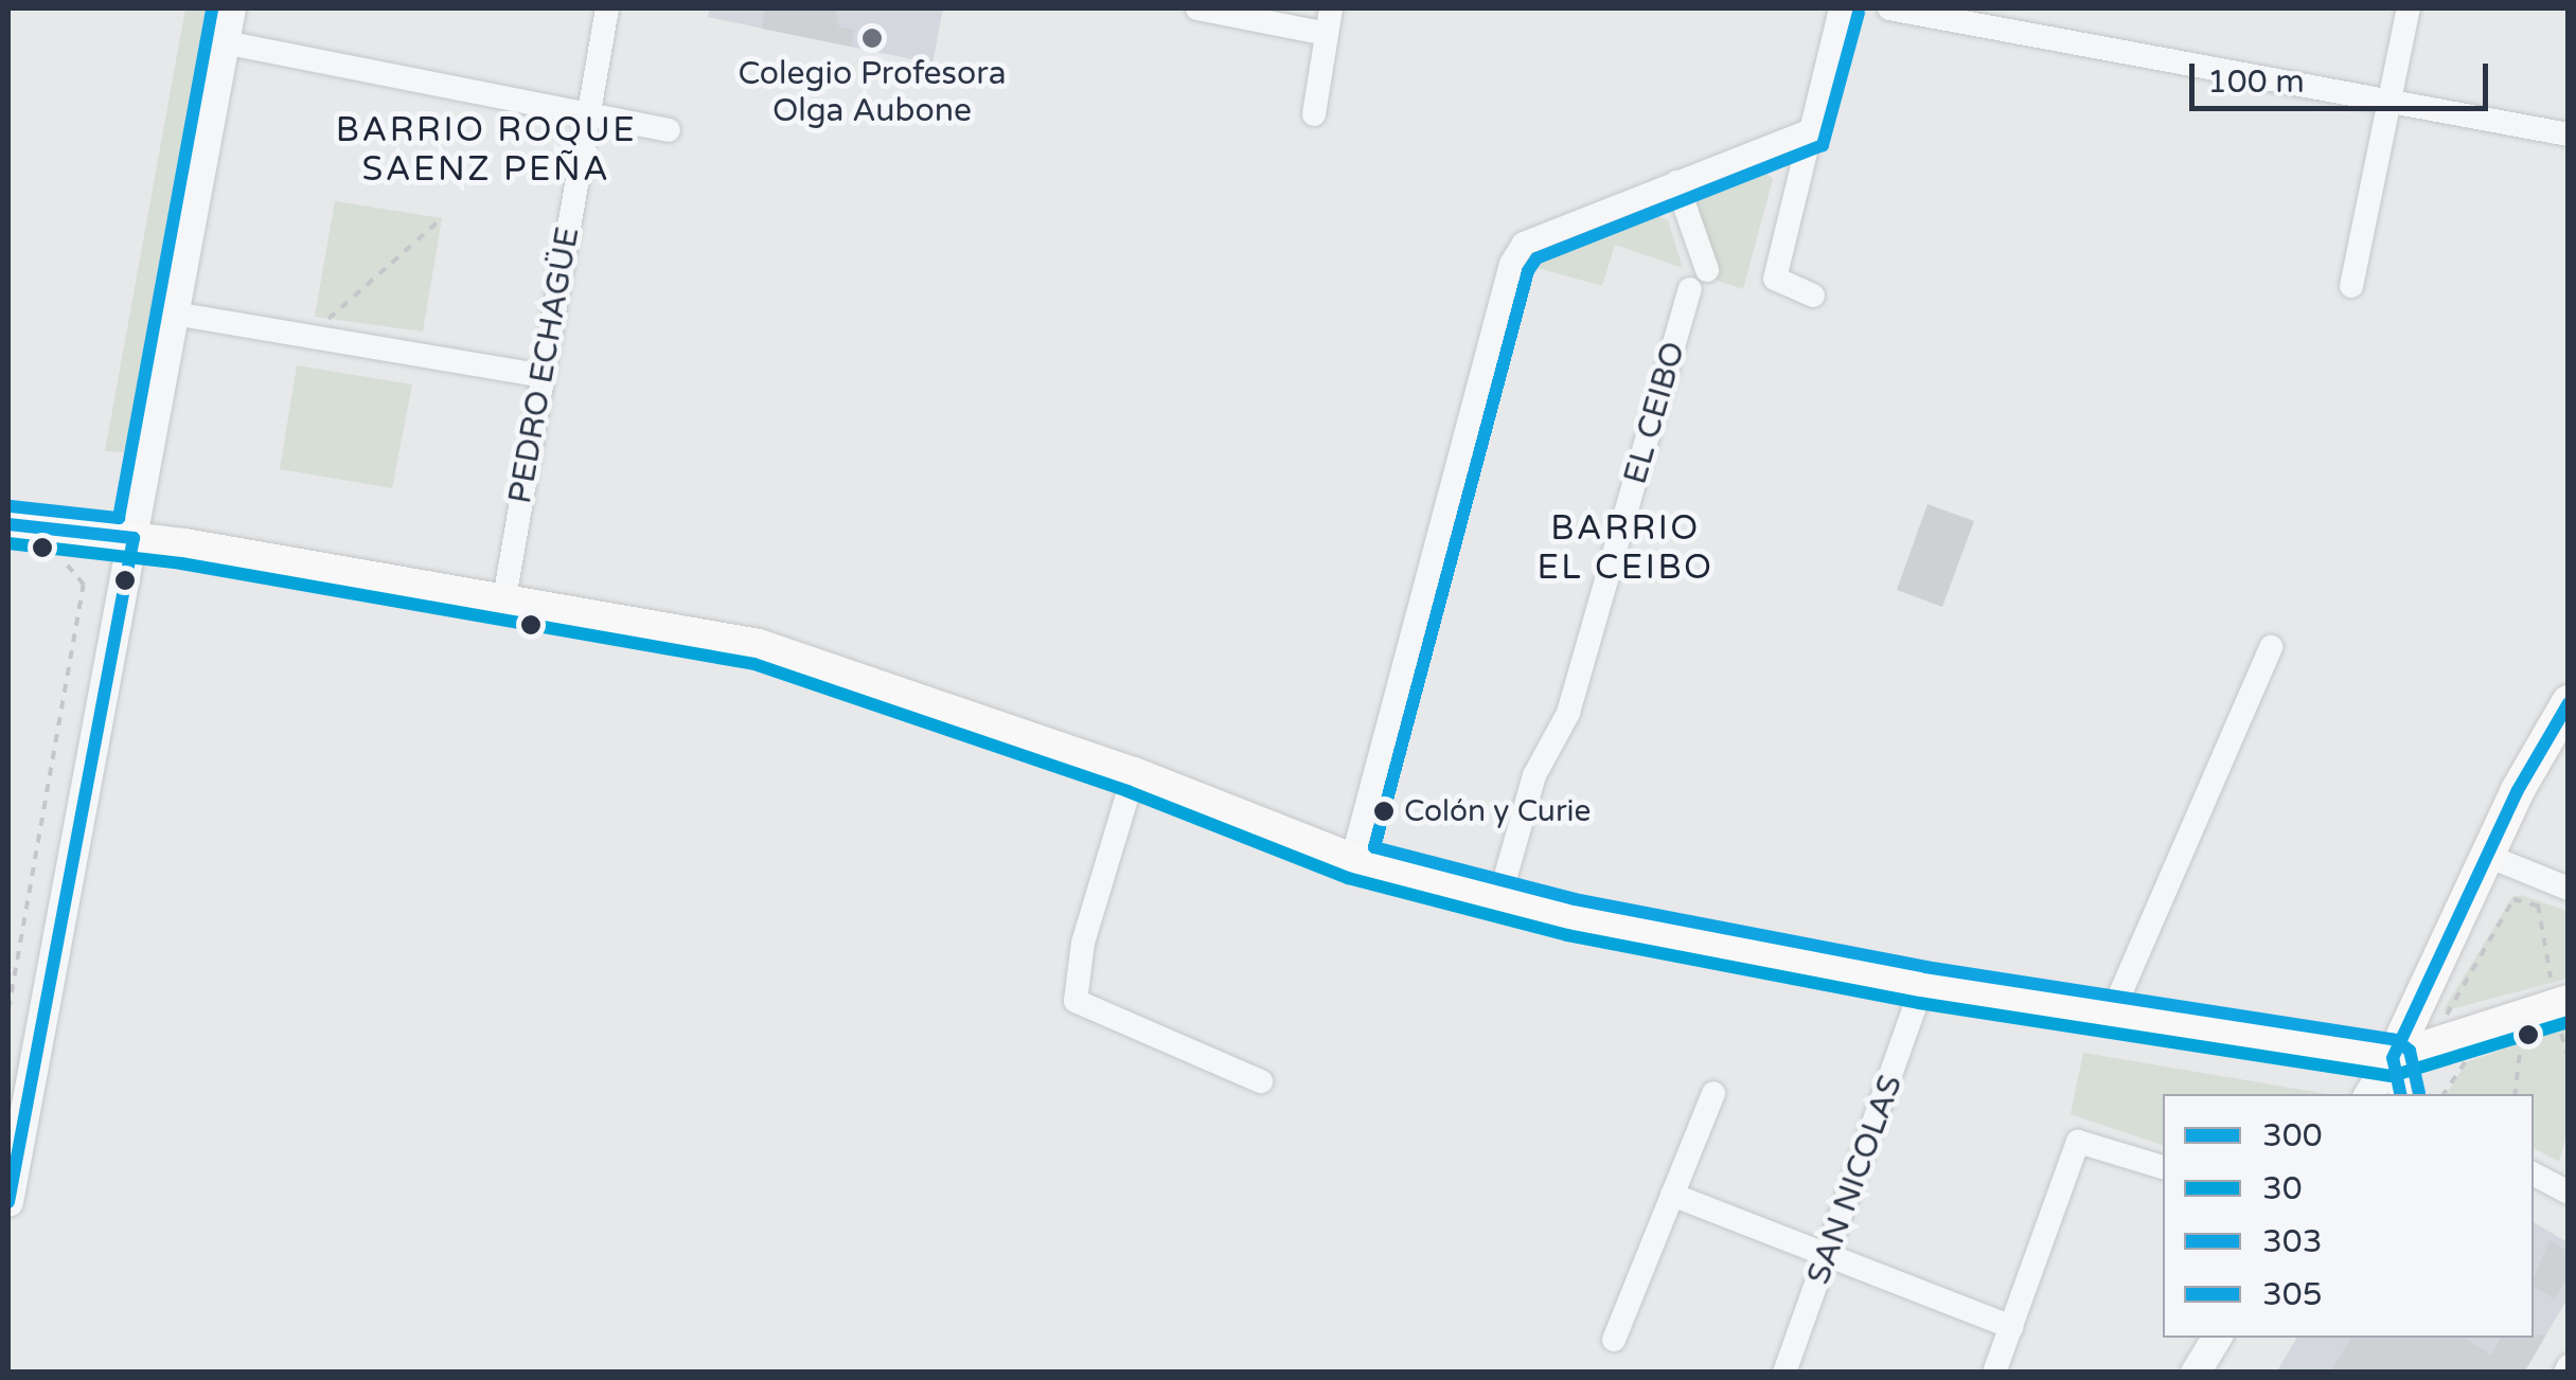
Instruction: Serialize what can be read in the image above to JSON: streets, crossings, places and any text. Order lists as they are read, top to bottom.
{
  "streets": {
    "street": ["PEDRO ECHAGÜE", "EL CEIBO", "SAN NICOLAS"]
  },
  "districts": ["BARRIO ROQUE SAENZ PEÑA", "BARRIO EL CEIBO"],
  "places": ["Colegio Profesora Olga Aubone", "Colón y Curie"],
  "lines": [
    "transit line 303",
    "transit line 300",
    "transit line 30",
    "transit line 305"
  ],
  "legend": [
    "300",
    "30",
    "303",
    "305"
  ],
  "scale_bar": "100 m"
}
